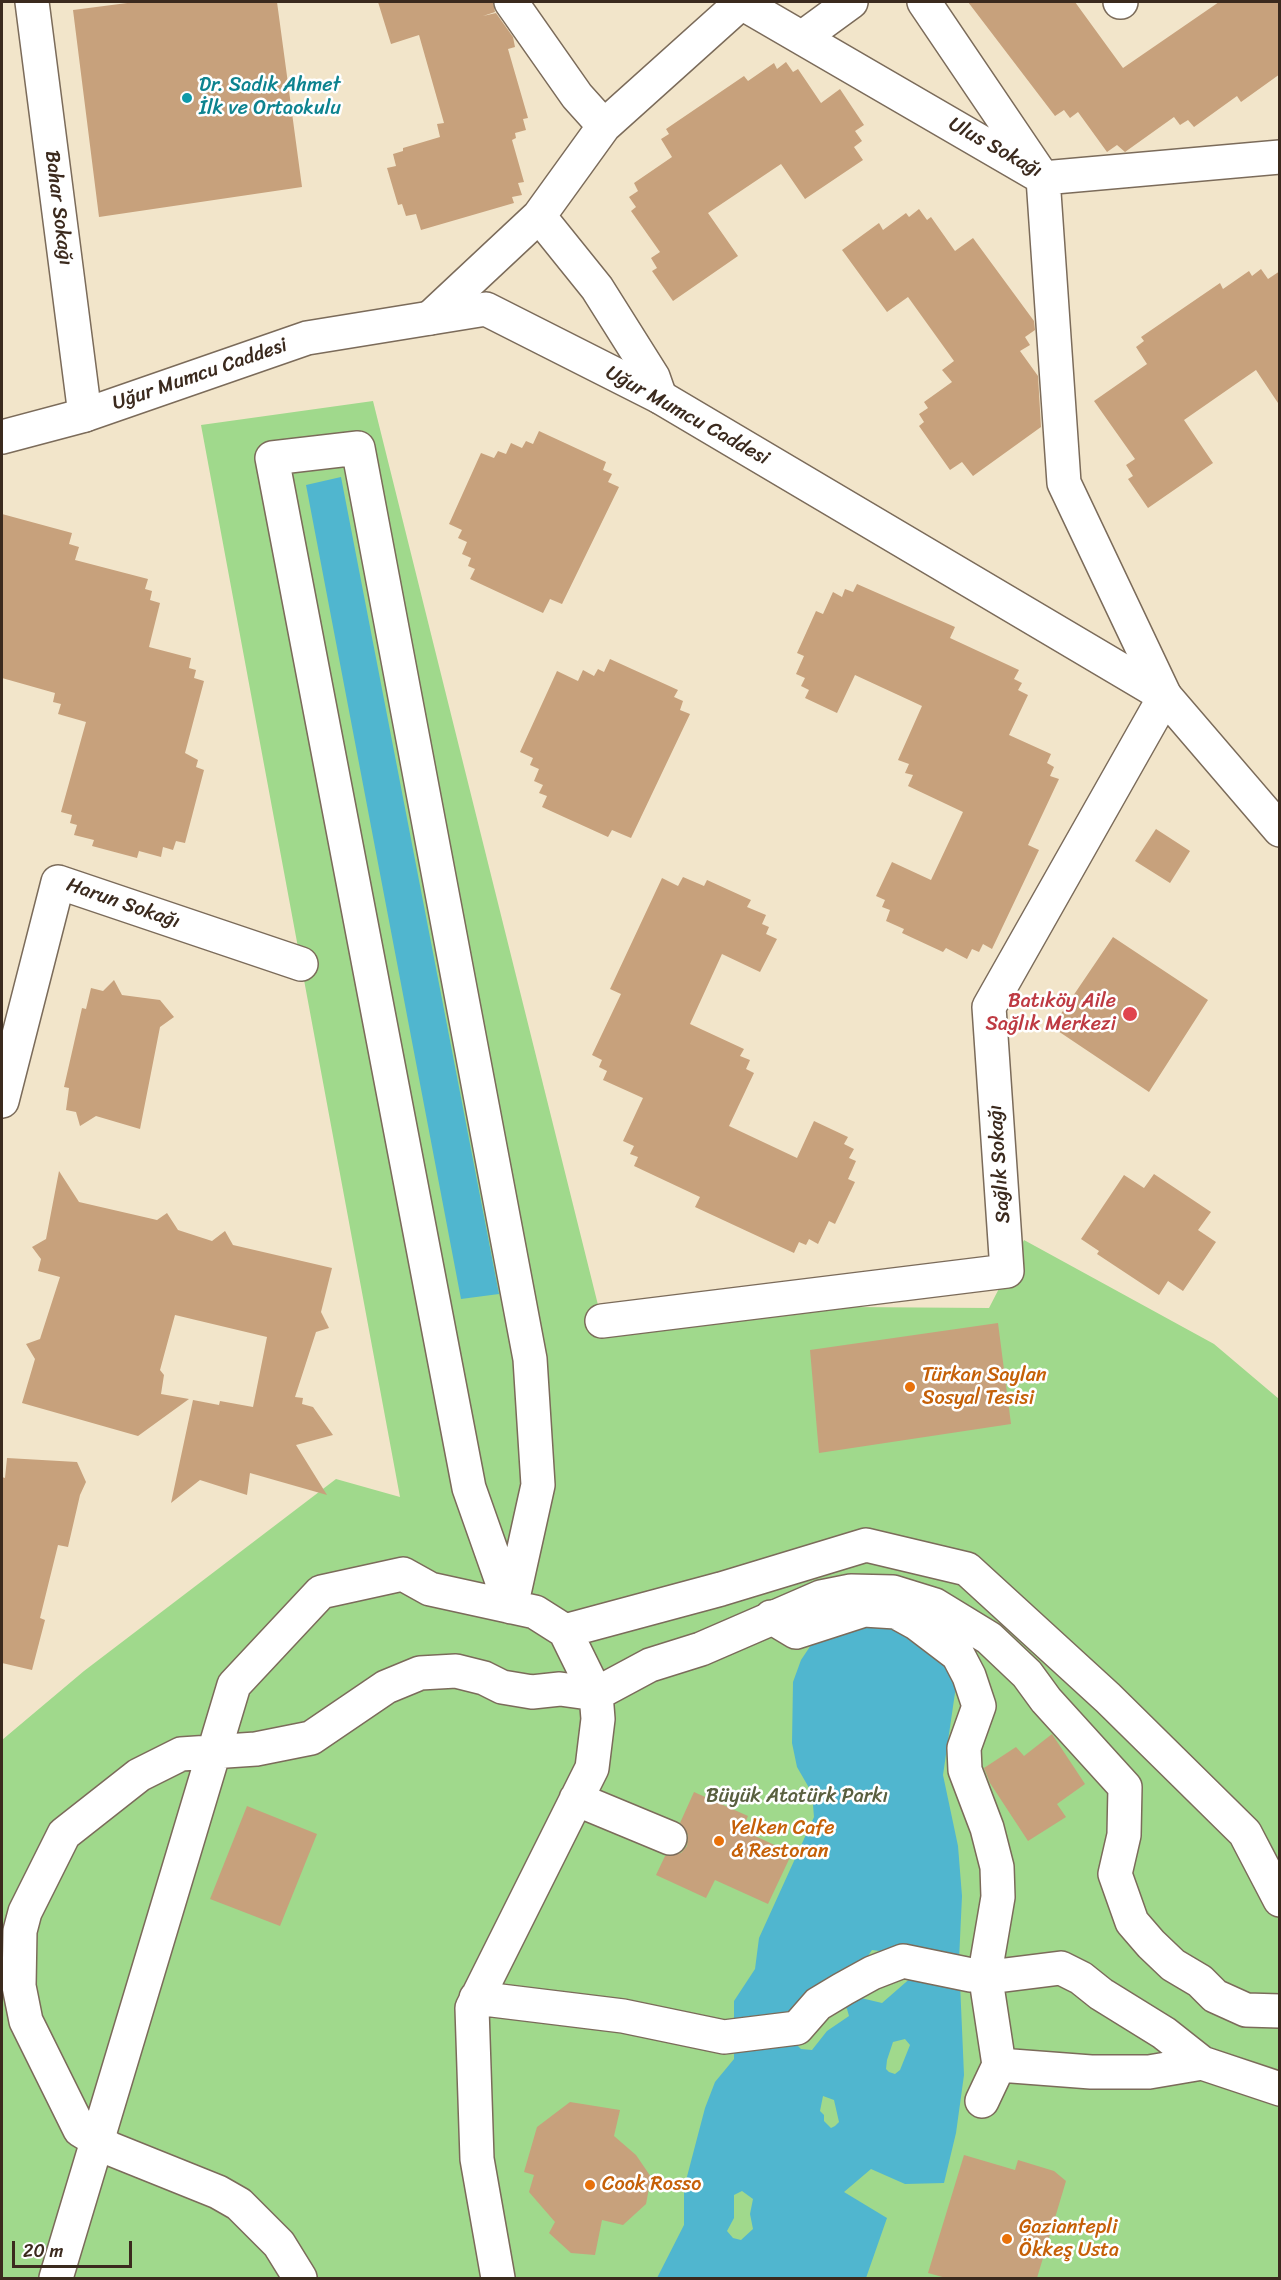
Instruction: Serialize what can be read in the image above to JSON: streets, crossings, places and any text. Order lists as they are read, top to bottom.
{
  "streets": {
    "street": [
      "Ulus Sokağı",
      "Bahar Sokağı",
      "Uğur Mumcu Caddesi",
      "Harun Sokağı",
      "Sağlık Sokağı"
    ]
  },
  "crossings": [
    ["Bahar Sokağı", "Uğur Mumcu Caddesi"],
    ["Uğur Mumcu Caddesi", "Sağlık Sokağı"]
  ],
  "parks": ["Büyük Atatürk Parkı"],
  "places": [
    "Dr. Sadık Ahmet İlk ve Ortaokulu",
    "Batıköy Aile Sağlık Merkezi",
    "Türkan Saylan Sosyal Tesisi",
    "Yelken Cafe & Restoran",
    "Cook Rosso",
    "Gaziantepli Ökkeş Usta"
  ],
  "scale_bar": "20 m"
}
